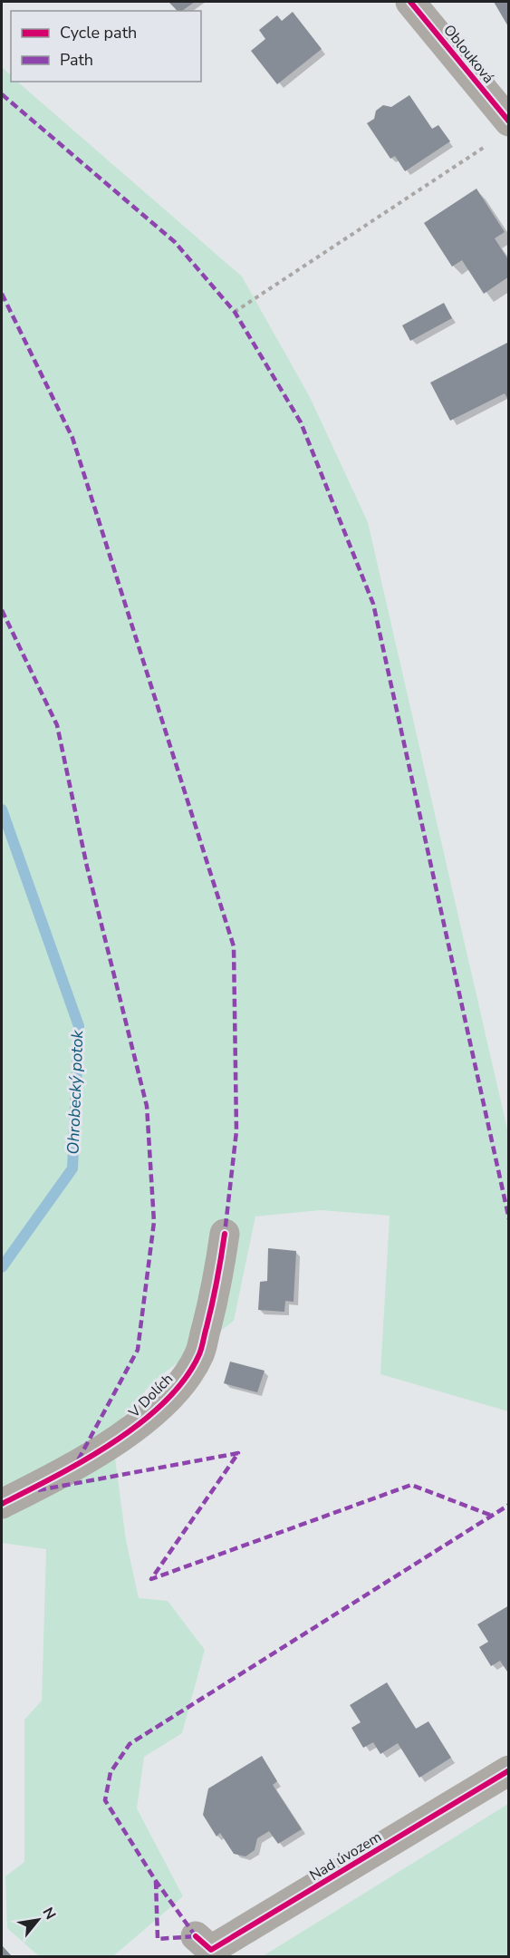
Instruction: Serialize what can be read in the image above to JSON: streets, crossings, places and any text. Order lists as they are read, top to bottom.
{
  "streets": {
    "street": ["Oblouková", "V Dolích", "Nad úvozem"]
  },
  "water": ["Ohrobecký potok"],
  "legend": ["Cycle path", "Path"],
  "north": "top right"
}
